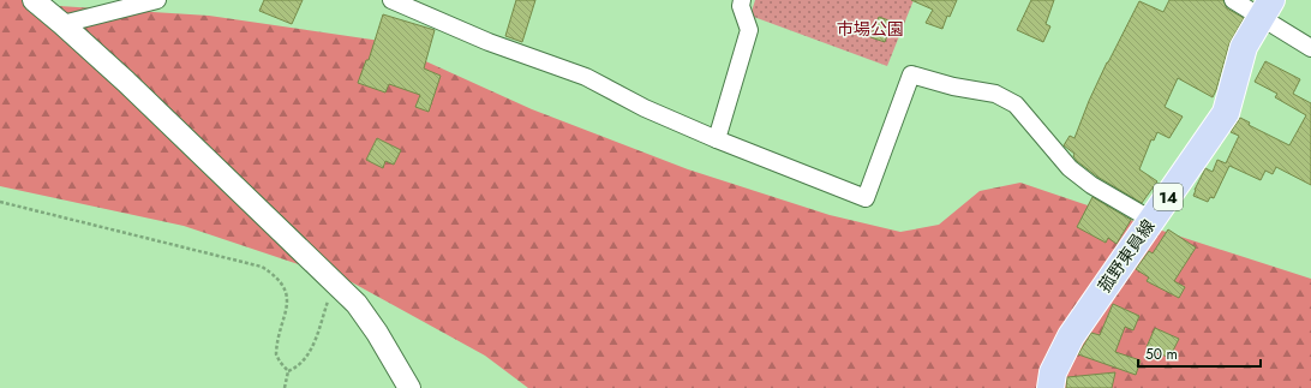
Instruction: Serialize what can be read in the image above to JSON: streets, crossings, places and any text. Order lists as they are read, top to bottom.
{
  "streets": {
    "main road": ["14", "菰野東員線"]
  },
  "parks": ["市場公園"],
  "scale_bar": "50 m"
}
